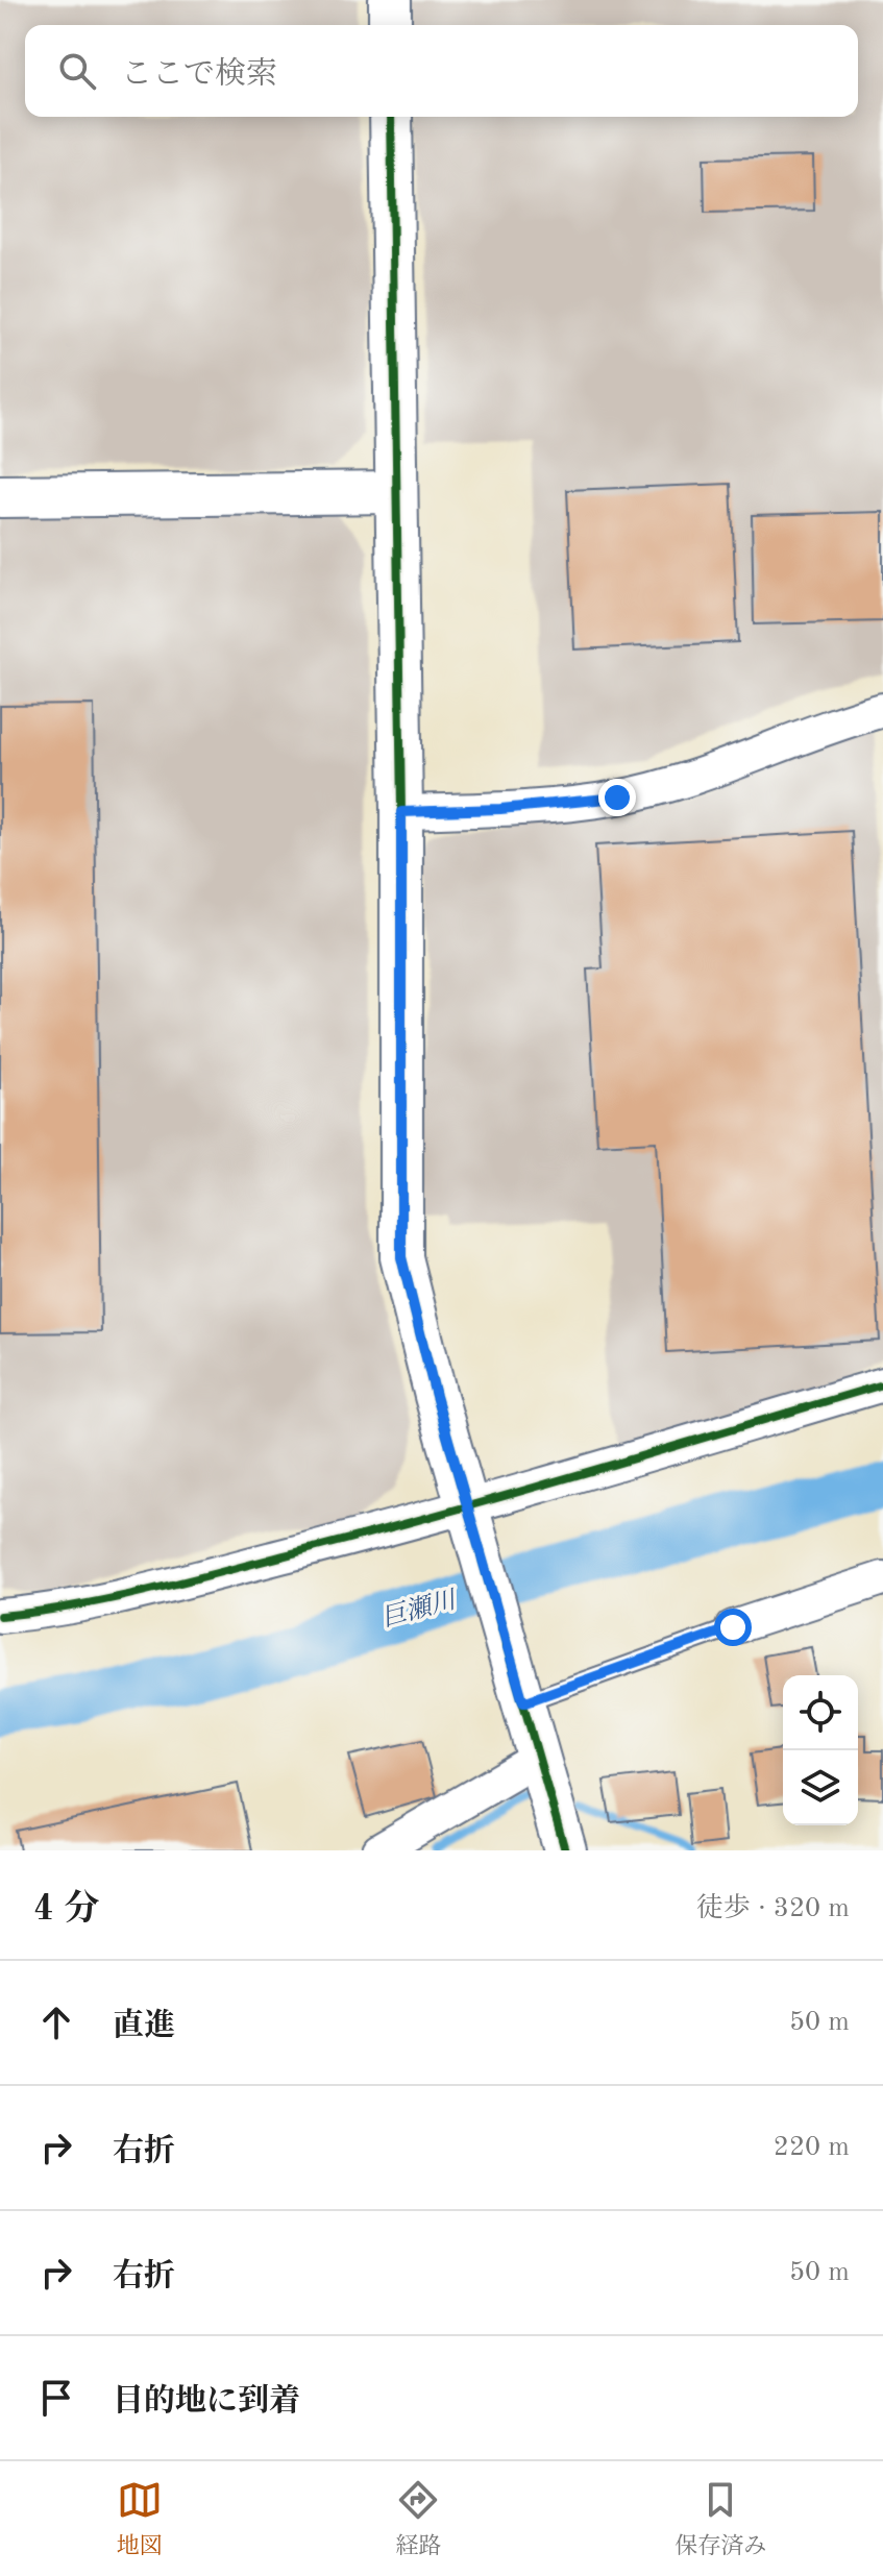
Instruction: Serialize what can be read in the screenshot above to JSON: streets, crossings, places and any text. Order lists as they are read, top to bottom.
{
  "water": ["巨瀬川"],
  "page": {
    "search": "ここで検索",
    "heading": ["4 分", "徒歩 · 320 m"],
    "list": [
      ["直進", "50 m"],
      ["右折", "220 m"],
      ["右折", "50 m"],
      "目的地に到着"
    ],
    "nav": ["地図", "経路", "保存済み"]
  }
}
